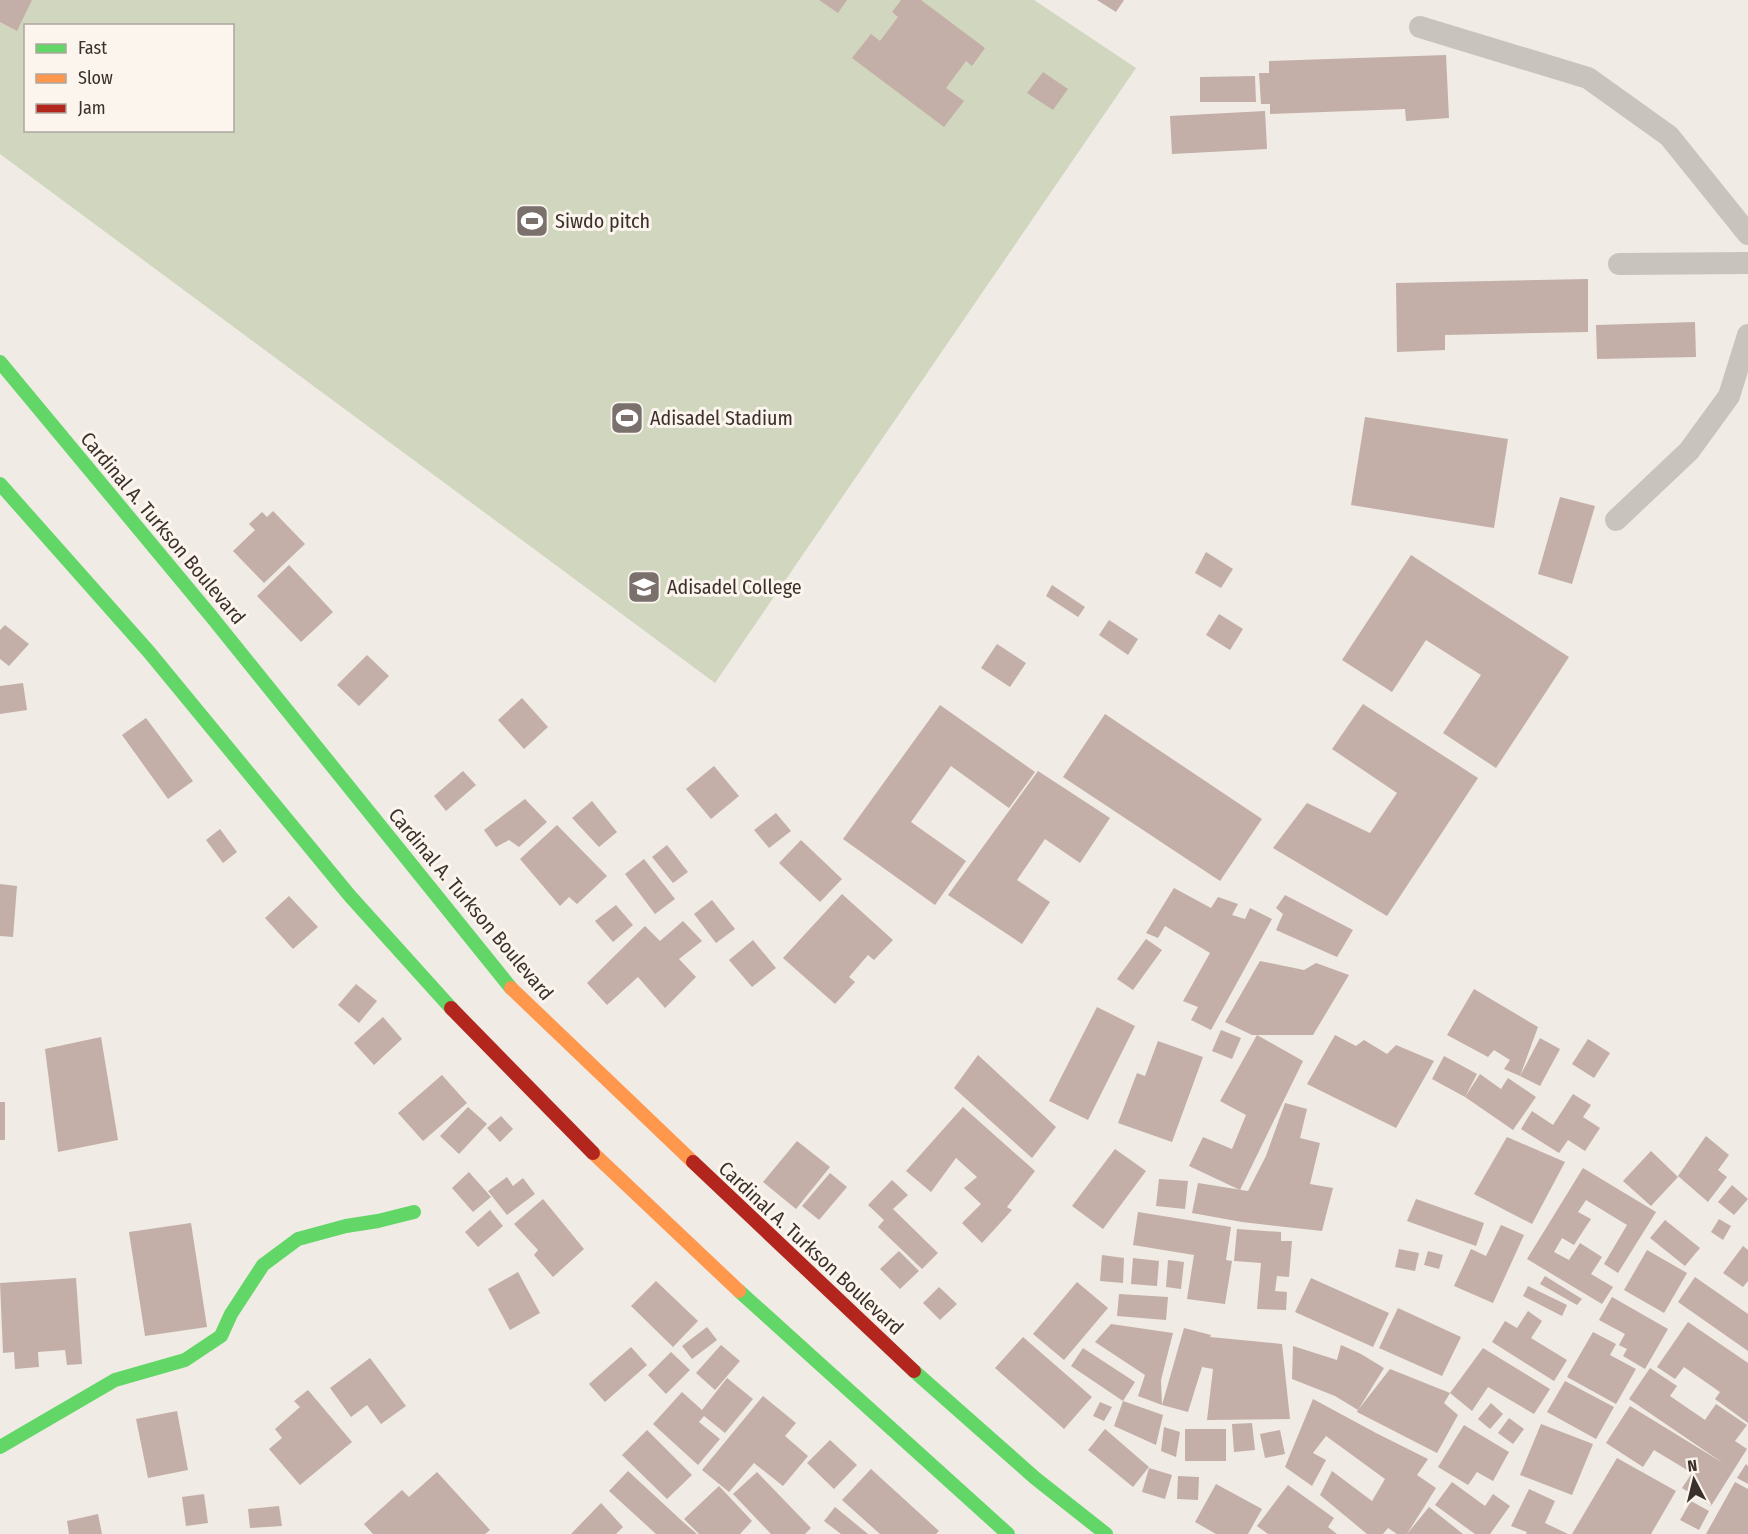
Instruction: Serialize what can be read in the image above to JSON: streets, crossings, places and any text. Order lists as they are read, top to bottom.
{
  "streets": {
    "street": ["Cardinal A. Turkson Boulevard"]
  },
  "places": {
    "sports": ["Siwdo pitch", "Adisadel Stadium"],
    "school or university": ["Adisadel College"]
  },
  "legend": ["Fast", "Slow", "Jam"],
  "north": "top"
}
